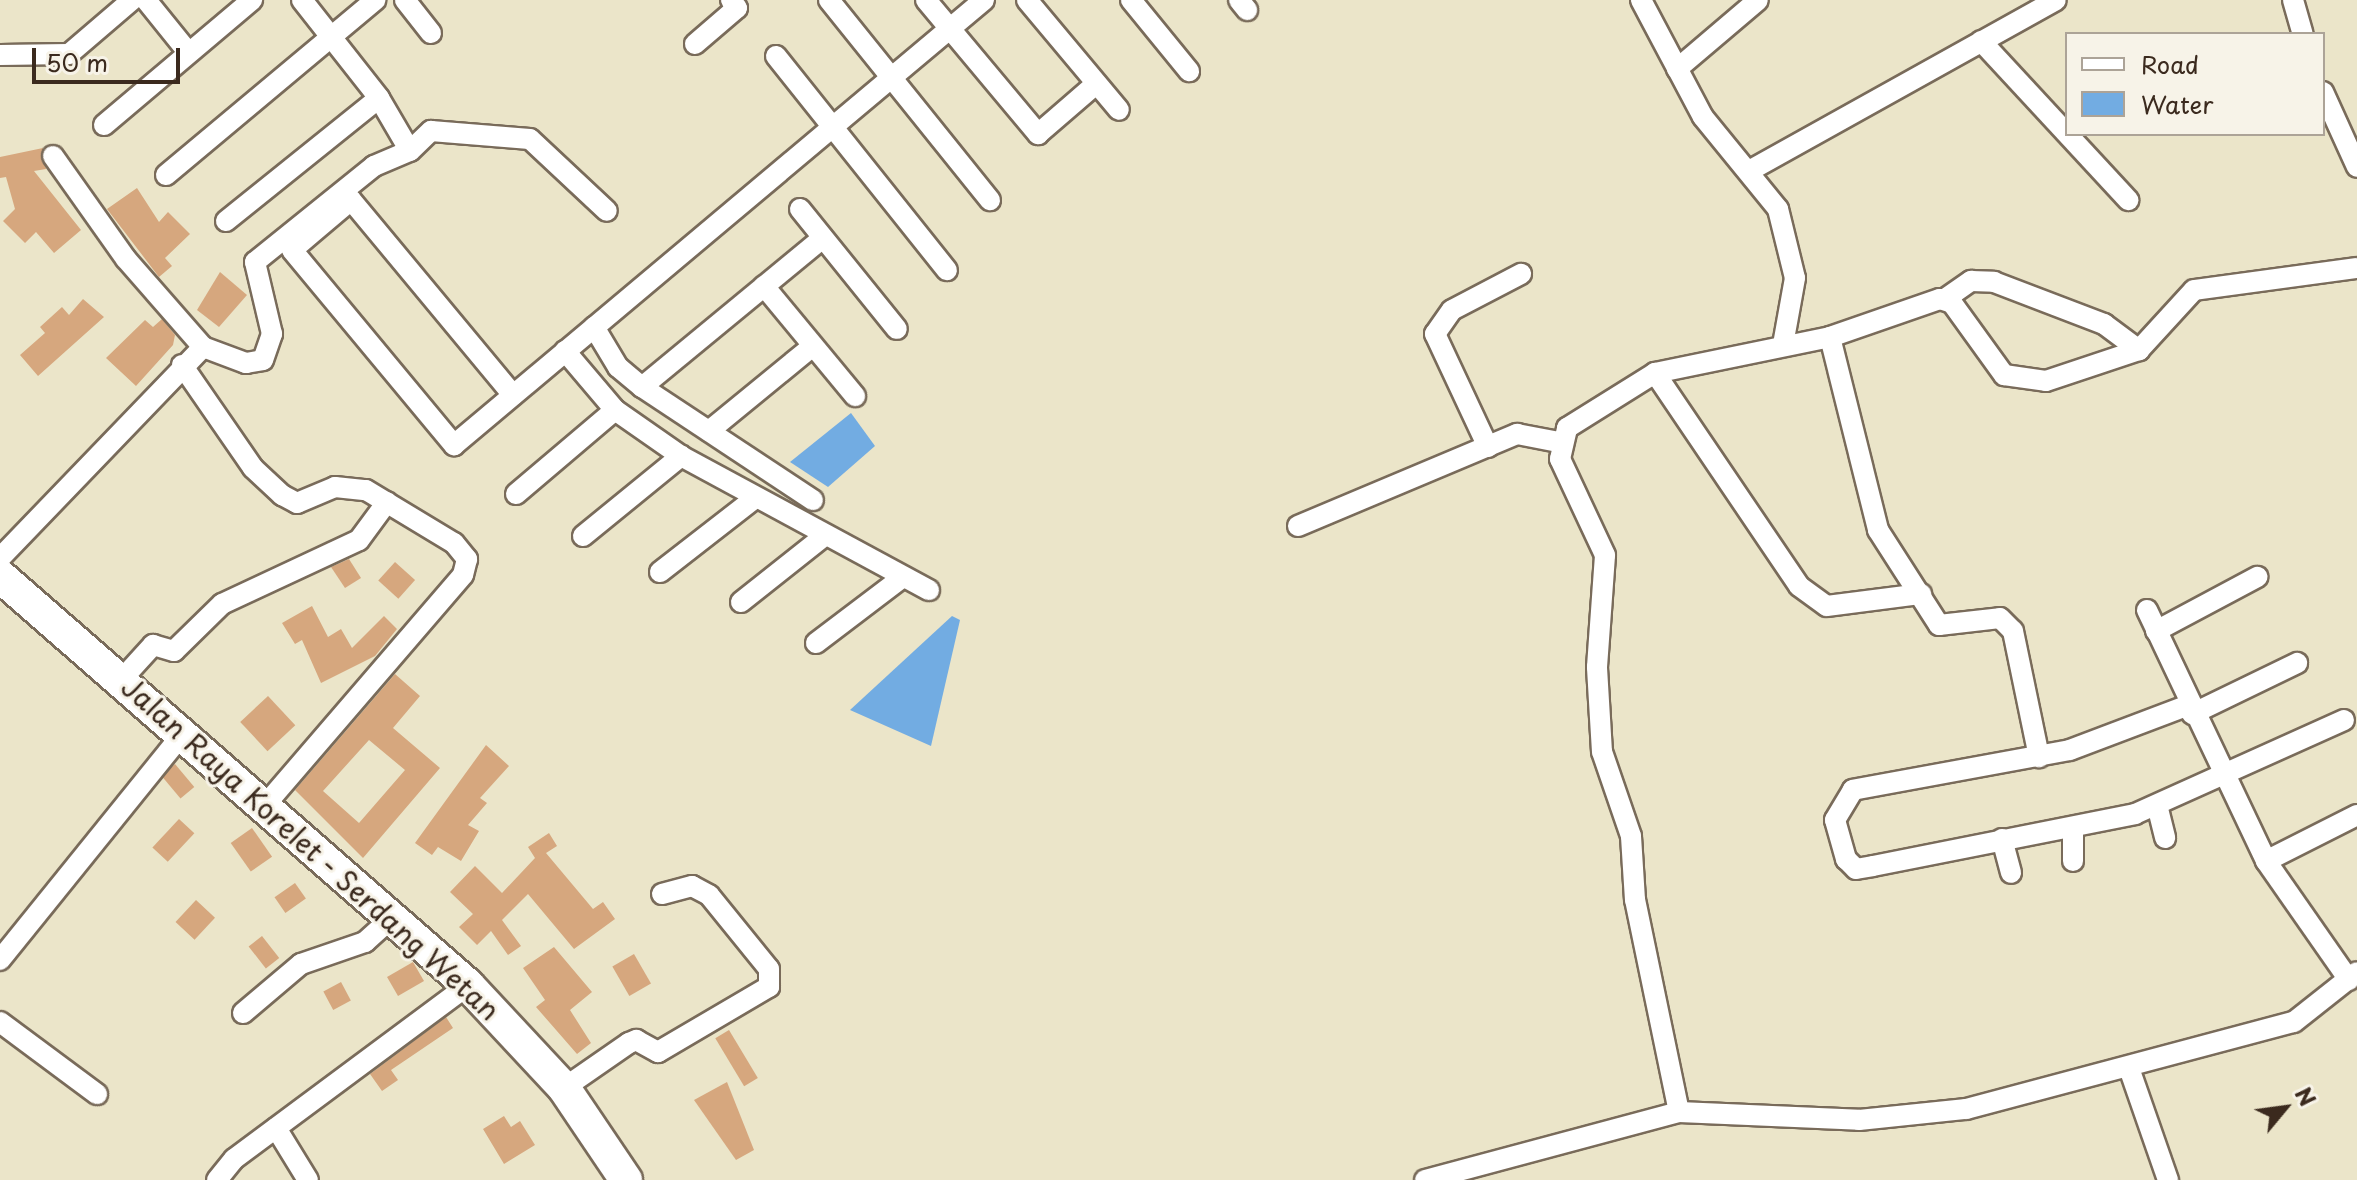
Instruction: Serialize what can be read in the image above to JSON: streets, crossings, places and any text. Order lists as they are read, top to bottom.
{
  "streets": {
    "main road": ["Jalan Raya Korelet - Serdang Wetan"]
  },
  "legend": ["Road", "Water"],
  "scale_bar": "50 m",
  "north": "top right"
}
